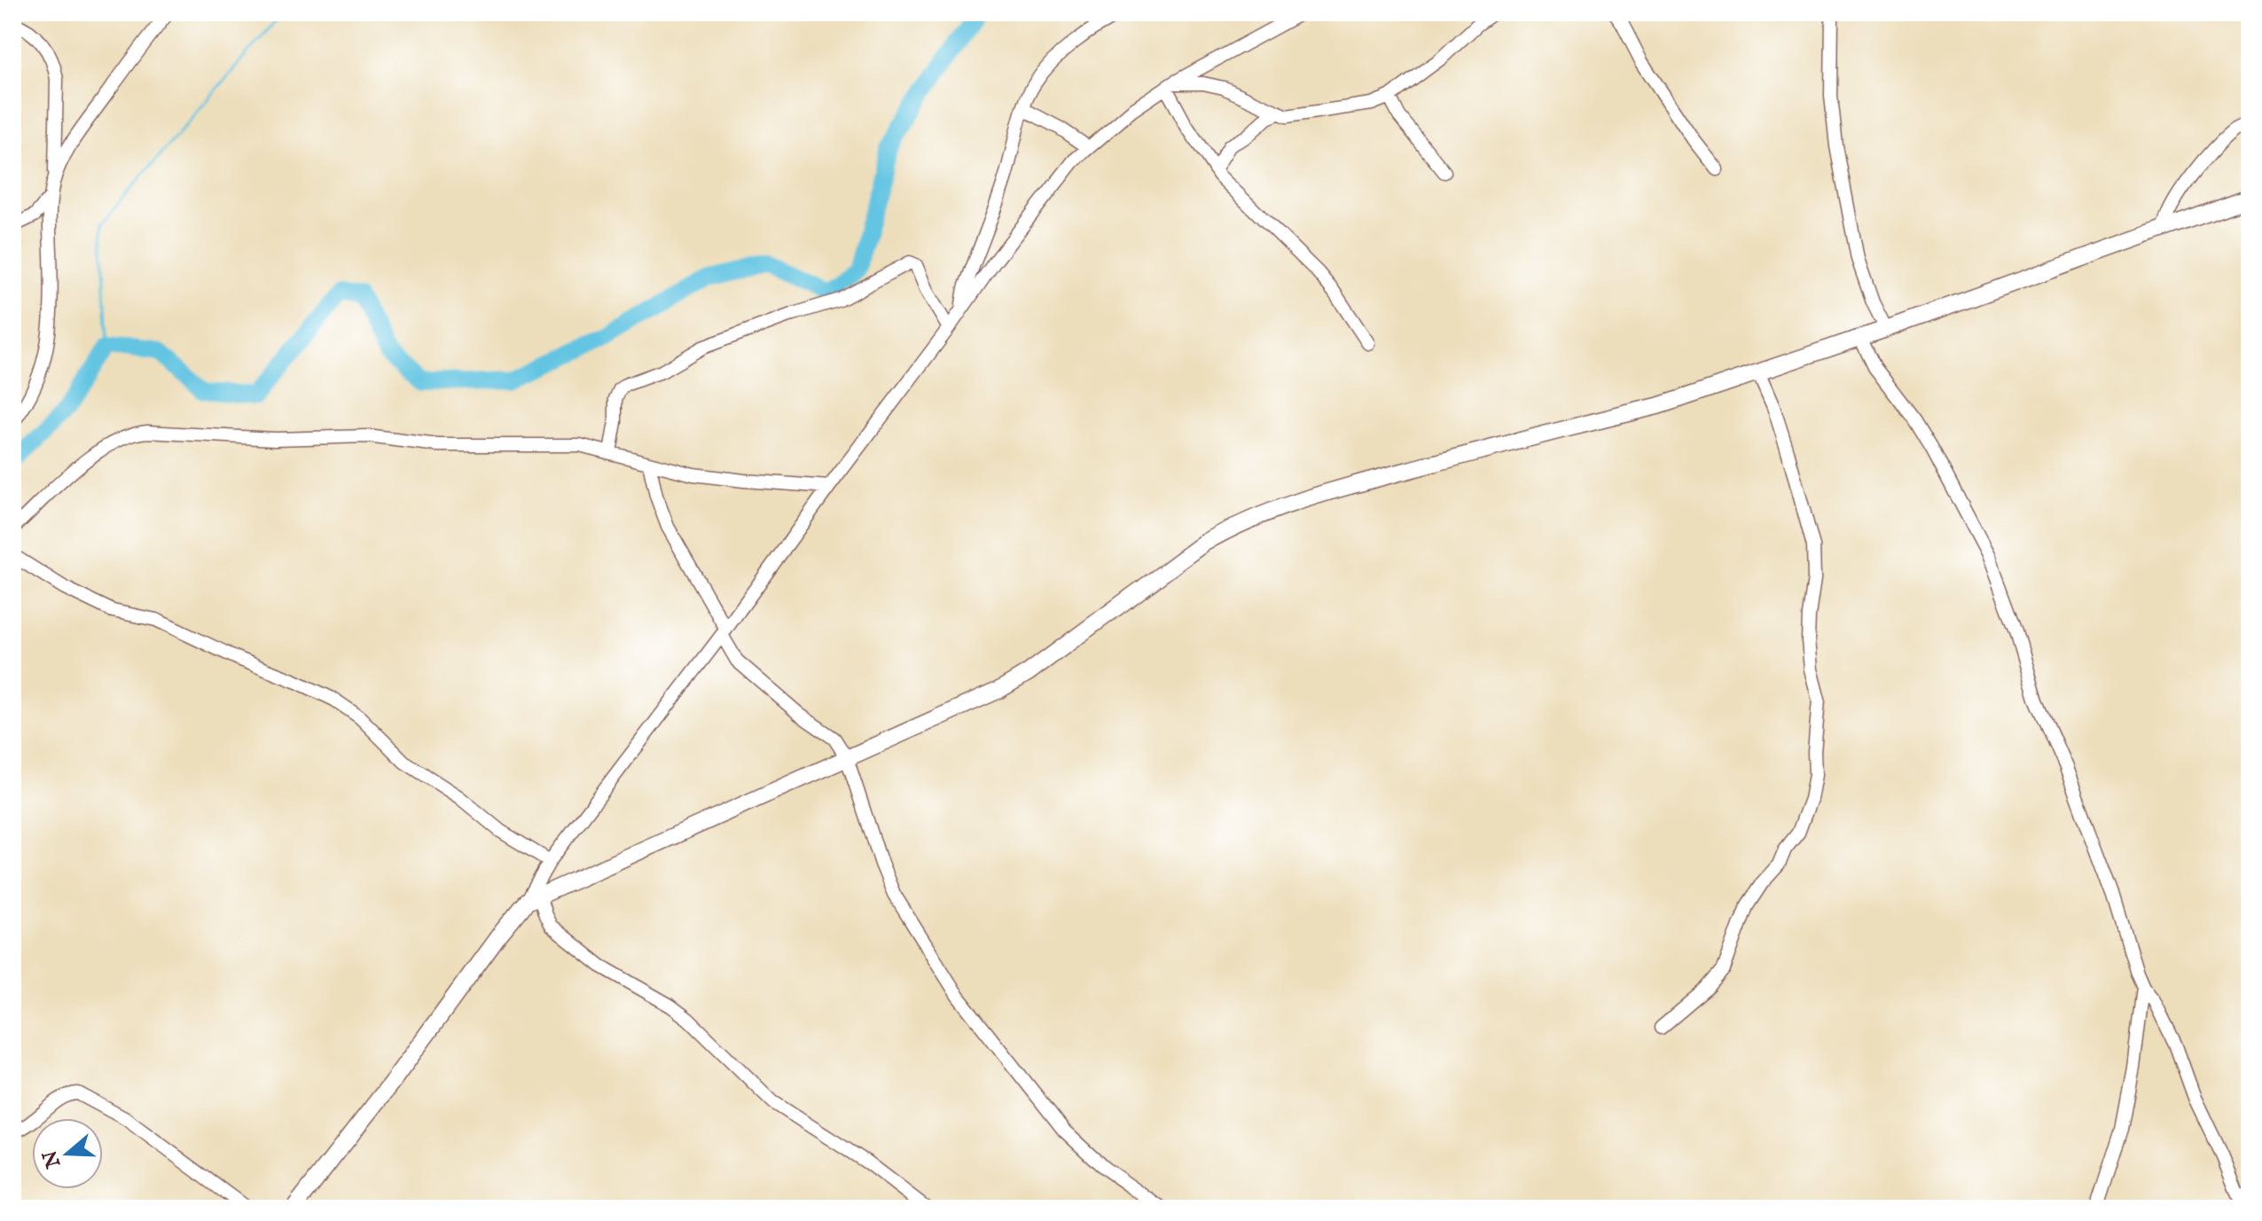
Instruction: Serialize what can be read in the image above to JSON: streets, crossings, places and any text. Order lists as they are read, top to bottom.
{
  "north": "left"
}
